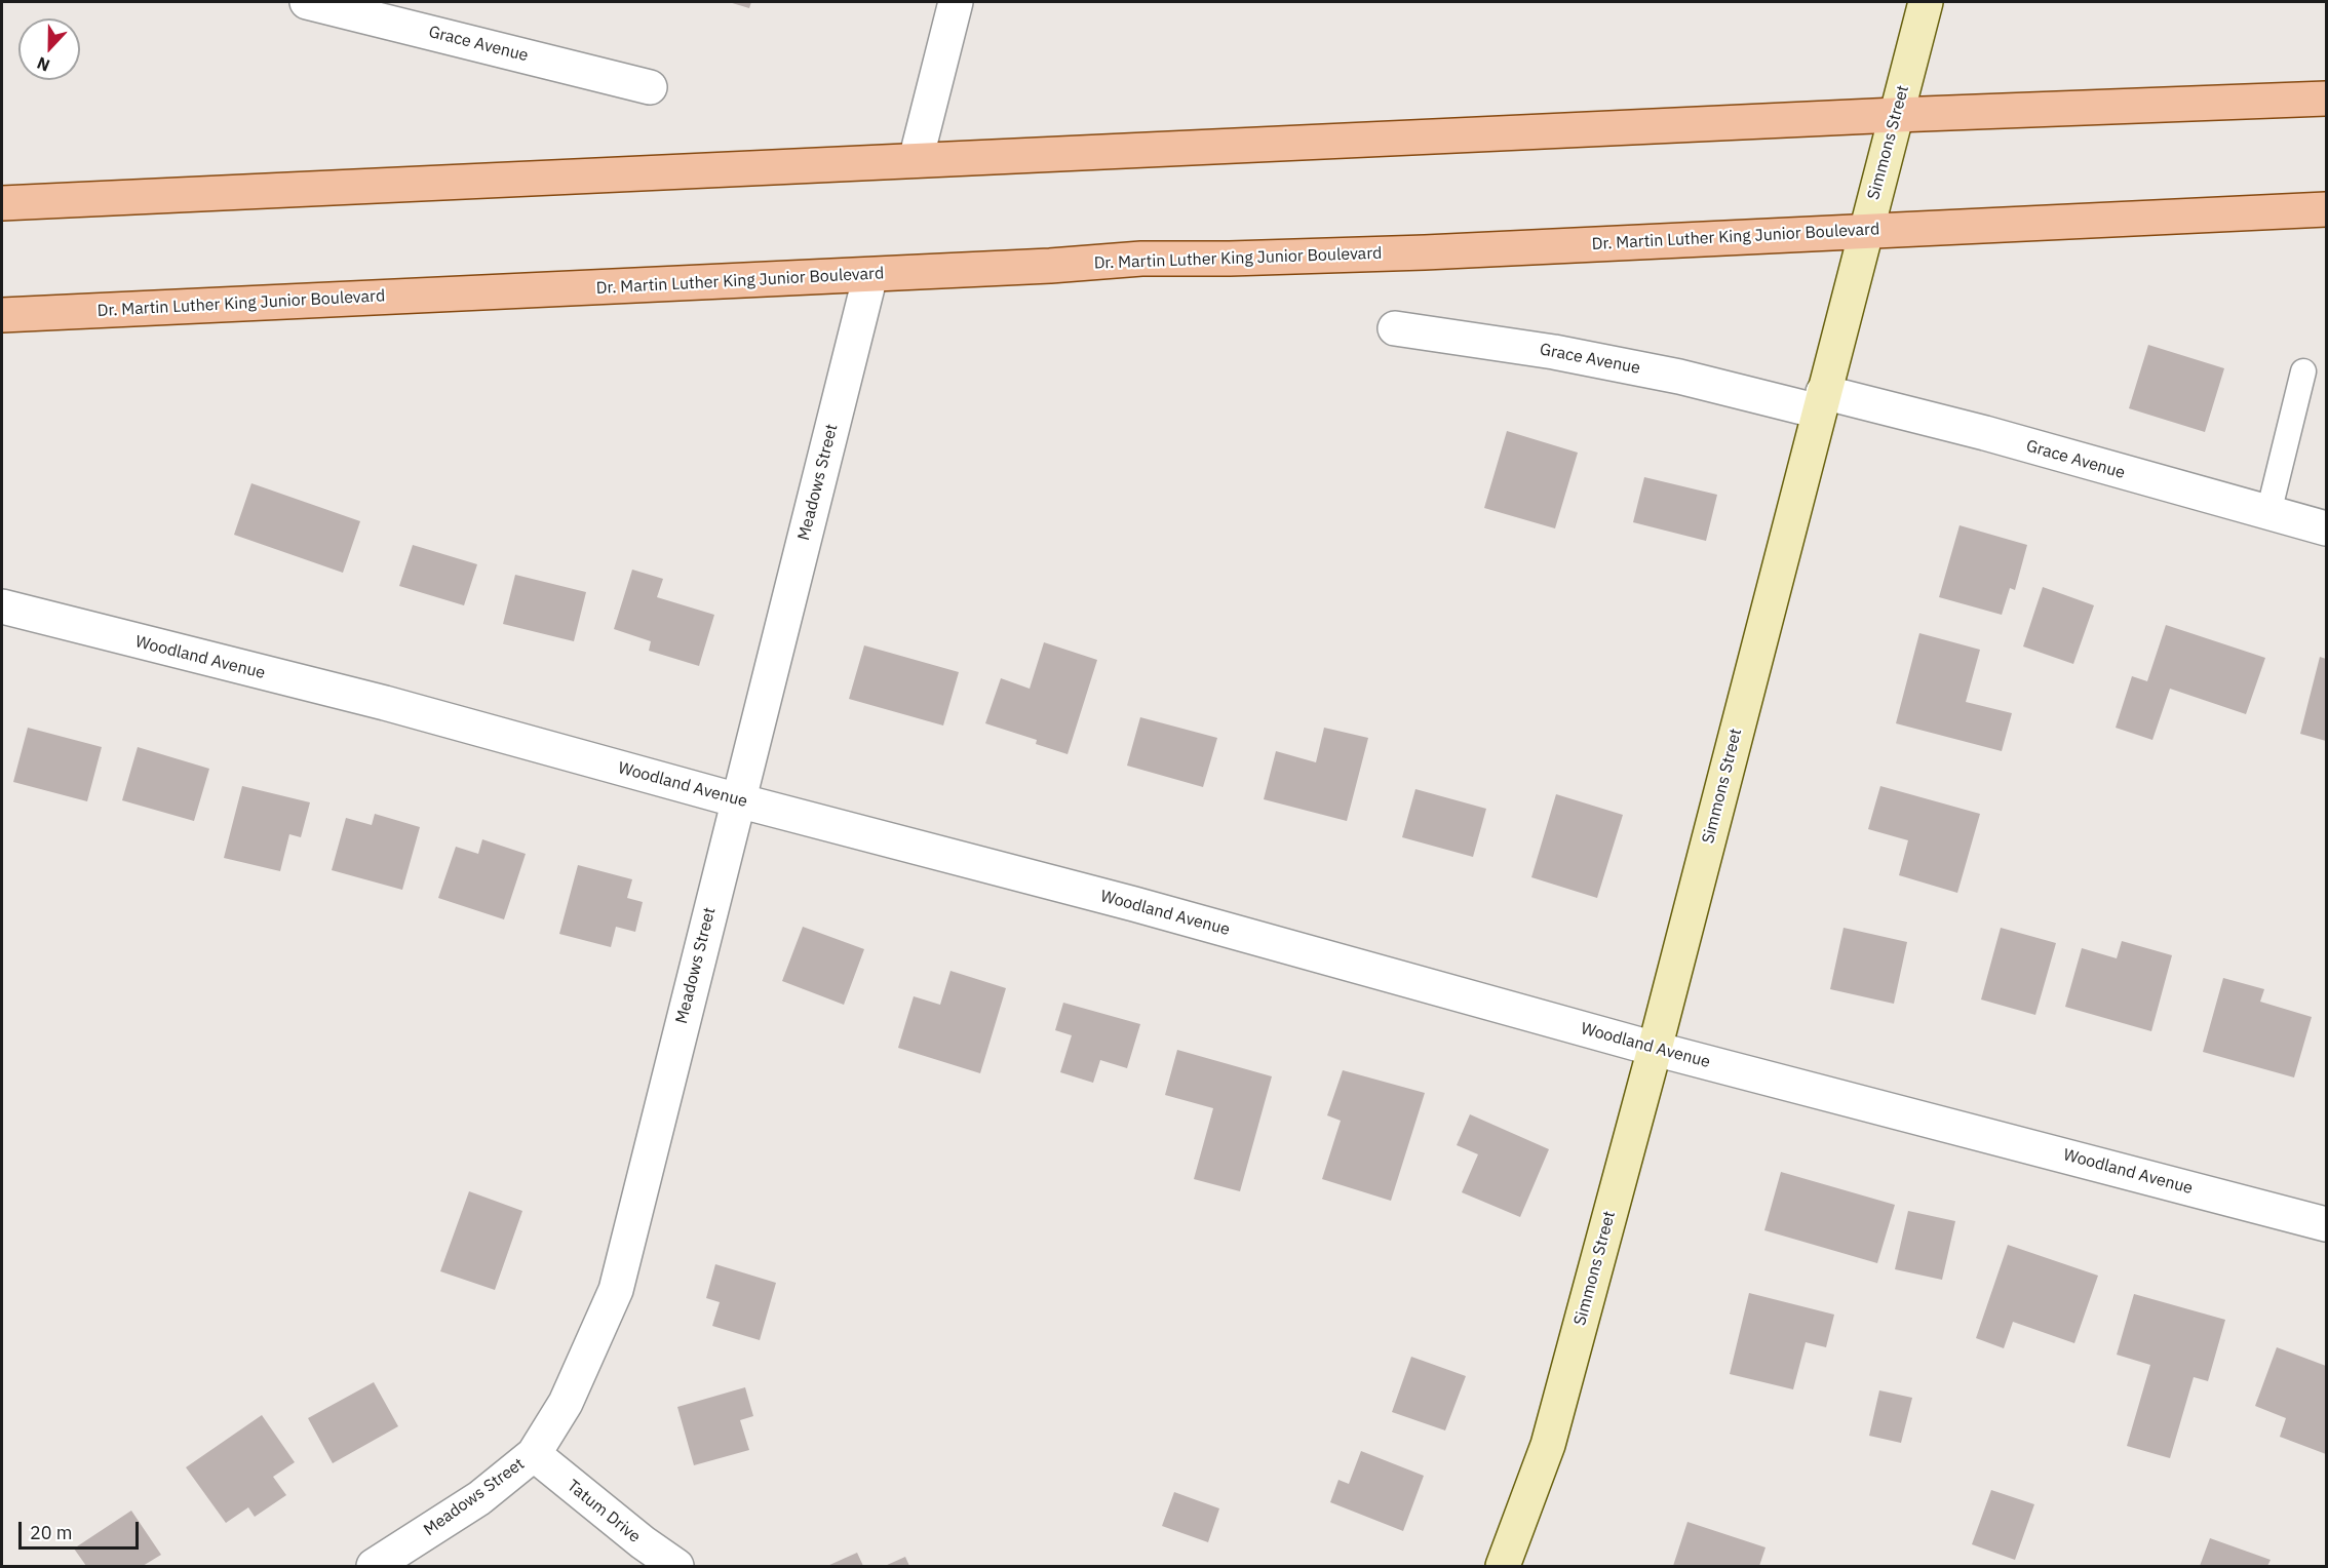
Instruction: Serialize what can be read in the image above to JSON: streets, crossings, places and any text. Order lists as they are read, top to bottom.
{
  "streets": {
    "main road": ["Dr. Martin Luther King Junior Boulevard"],
    "street": [
      "Grace Avenue",
      "Simmons Street",
      "Meadows Street",
      "Woodland Avenue",
      "Tatum Drive"
    ]
  },
  "crossings": [
    ["Grace Avenue", "Simmons Street"],
    ["Simmons Street", "Dr. Martin Luther King Junior Boulevard"],
    ["Simmons Street", "Woodland Avenue"],
    ["Dr. Martin Luther King Junior Boulevard", "Meadows Street"],
    ["Meadows Street", "Woodland Avenue"],
    ["Meadows Street", "Tatum Drive"]
  ],
  "scale_bar": "20 m",
  "north": "bottom"
}
